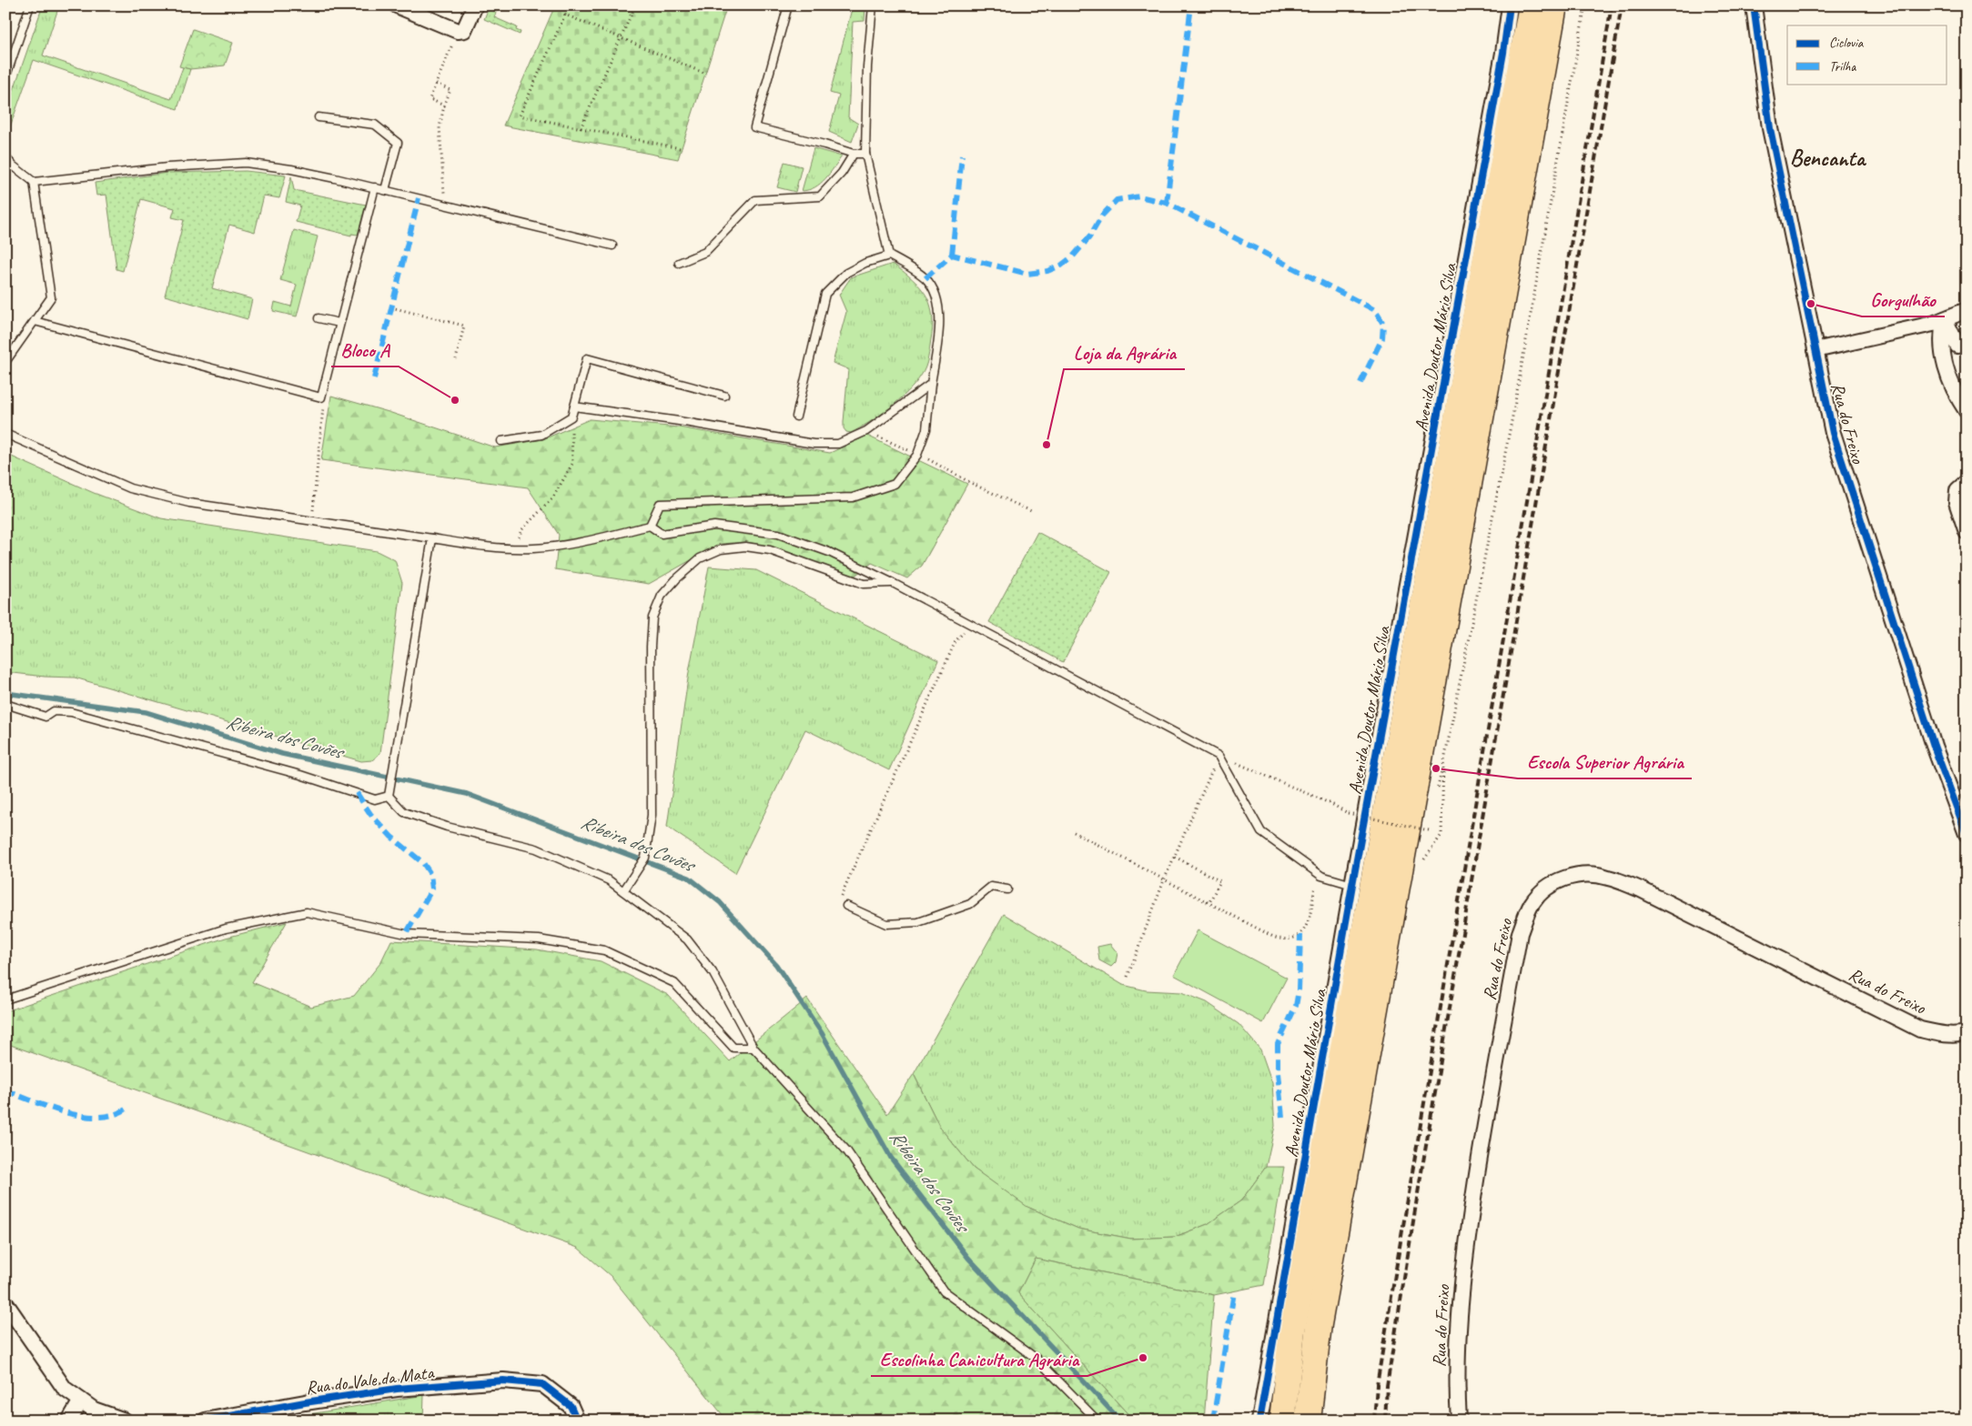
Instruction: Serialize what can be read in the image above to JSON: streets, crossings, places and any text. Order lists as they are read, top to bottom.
{
  "streets": {
    "street": ["Avenida Doutor Mário Silva", "Rua do Freixo", "Rua do Vale da Mata"]
  },
  "districts": ["Bencanta"],
  "water": ["Ribeira dos Covões"],
  "places": [
    "Gorgulhão",
    "Bloco A",
    "Loja da Agrária",
    "Escola Superior Agrária",
    "Escolinha Canicultura Agrária"
  ],
  "legend": ["Ciclovia", "Trilha"]
}
